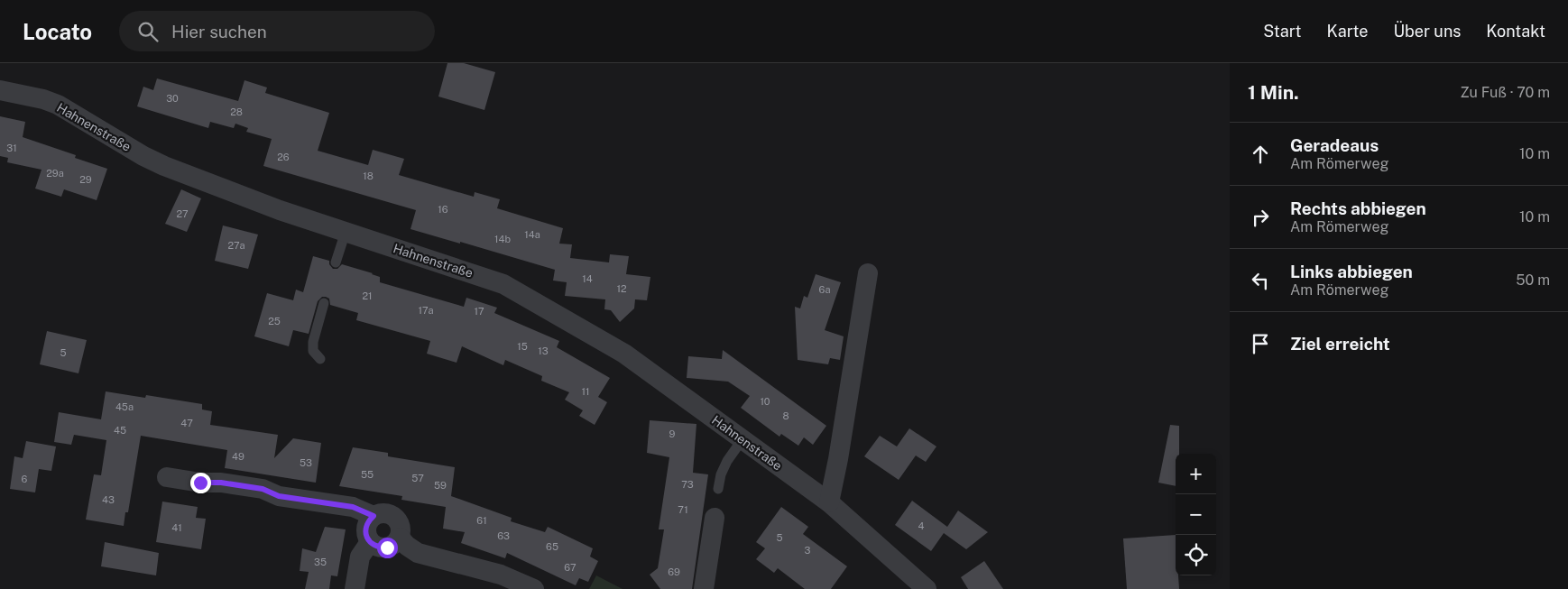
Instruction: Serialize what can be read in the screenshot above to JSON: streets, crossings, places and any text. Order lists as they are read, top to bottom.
{
  "streets": {
    "street": ["Hahnenstraße"]
  },
  "house_numbers": [
    "30",
    "28",
    "31",
    "26",
    "29a",
    "18",
    "29",
    "16",
    "27",
    "14a",
    "14b",
    "27a",
    "14",
    "12",
    "6a",
    "21",
    "17a",
    "17",
    "25",
    "15",
    "13",
    "5",
    "11",
    "10",
    "45a",
    "8",
    "47",
    "45",
    "9",
    "49",
    "53",
    "55",
    "57",
    "6",
    "73",
    "59",
    "43",
    "71",
    "61",
    "4",
    "41",
    "63",
    "5",
    "65",
    "3",
    "35",
    "67",
    "69"
  ],
  "page": {
    "header": "Locato",
    "search": "Hier suchen",
    "nav": [
      "Start",
      "Karte",
      "Über uns",
      "Kontakt"
    ],
    "heading": ["1 Min.", "Zu Fuß · 70 m"],
    "list": [
      ["Geradeaus", "Am Römerweg", "10 m"],
      ["Rechts abbiegen", "Am Römerweg", "10 m"],
      ["Links abbiegen", "Am Römerweg", "50 m"],
      "Ziel erreicht"
    ],
    "map_buttons": ["+", "−"]
  }
}
